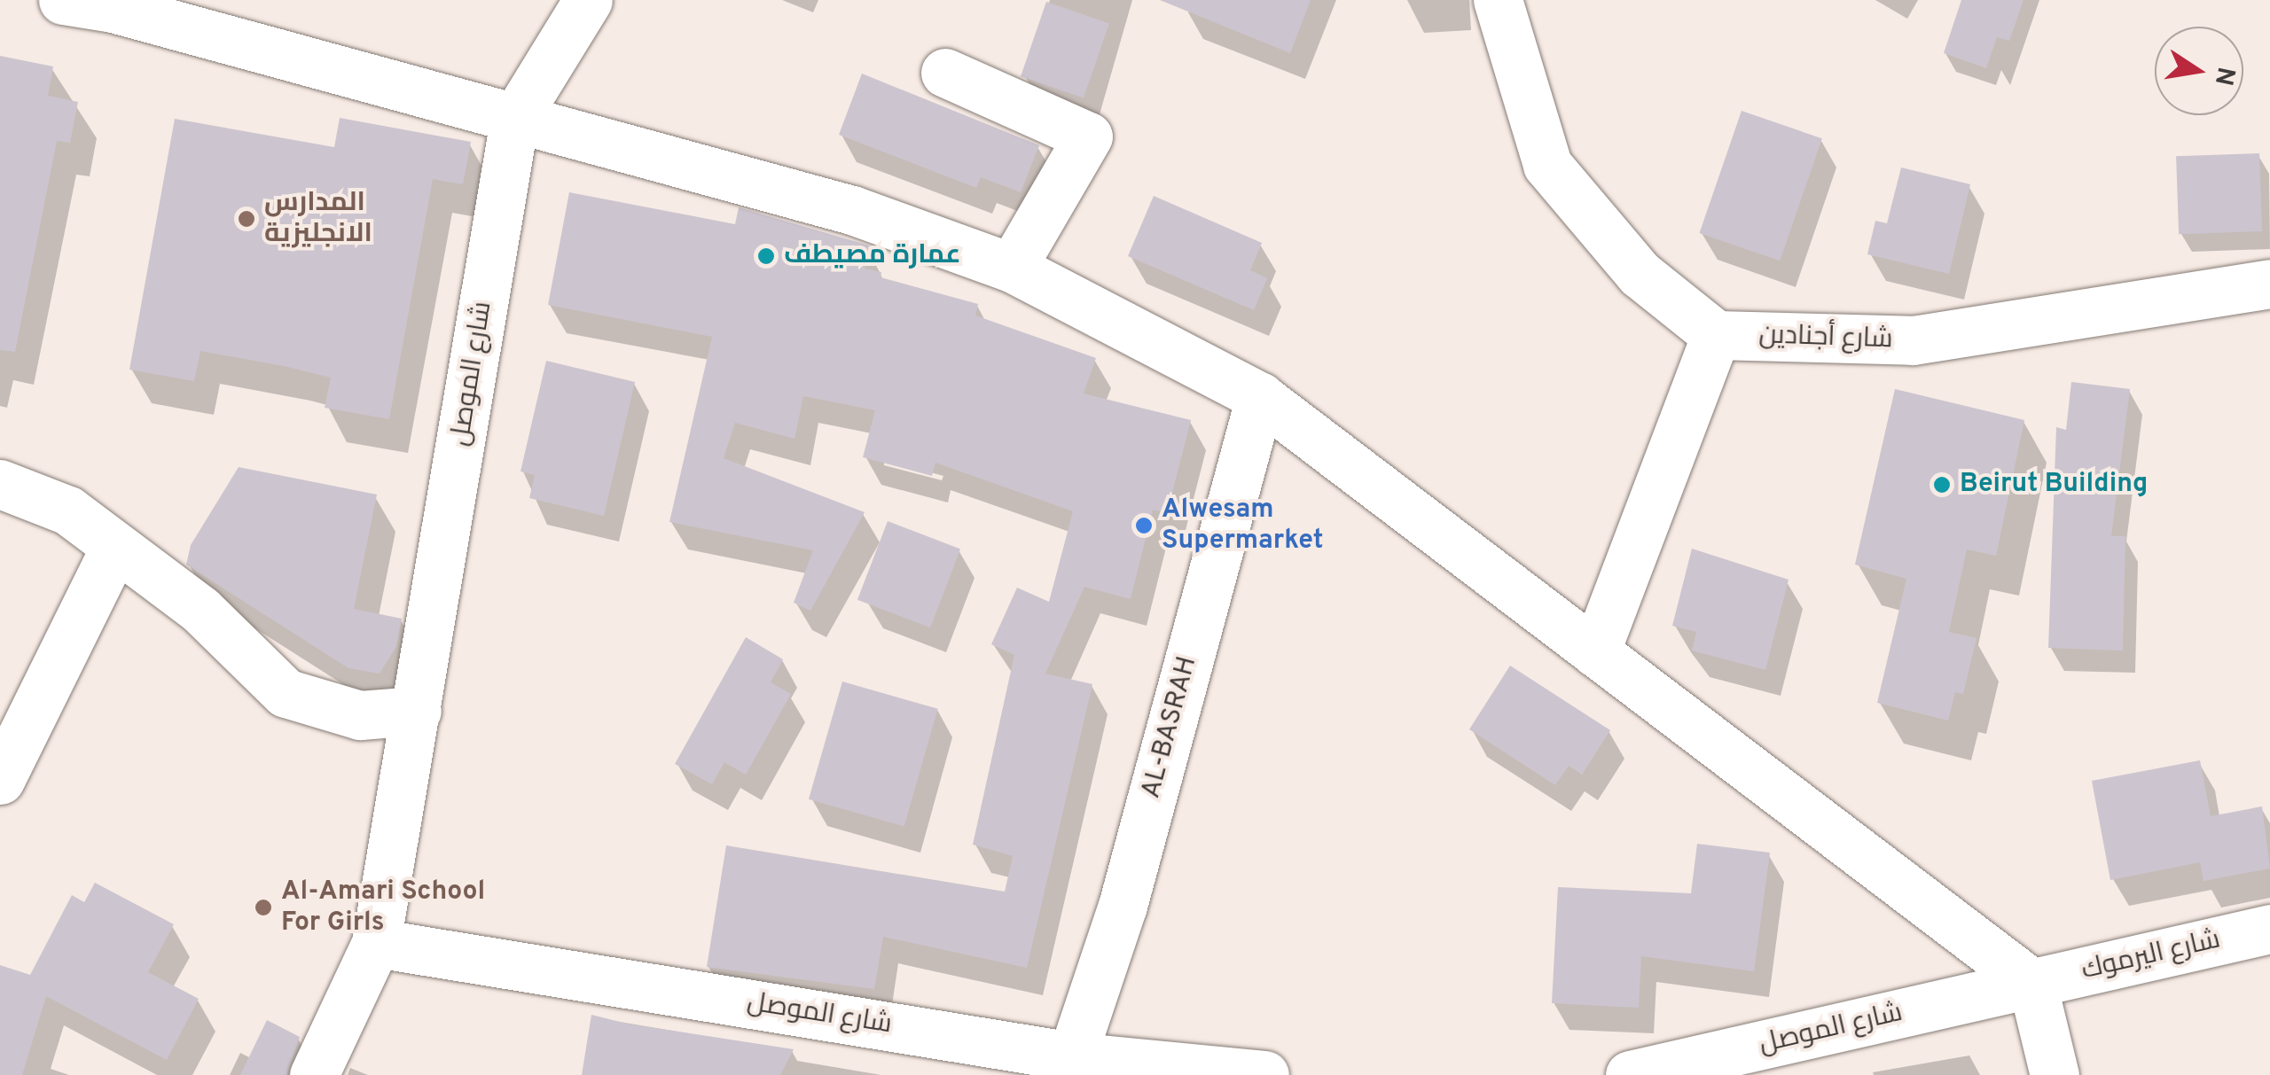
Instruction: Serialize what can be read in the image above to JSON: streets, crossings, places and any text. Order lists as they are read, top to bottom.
{
  "streets": {
    "street": [
      "شارع أجنادين",
      "شارع الموصل",
      "AL-BASRAH",
      "شارع اليرموك"
    ]
  },
  "crossings": [
    ["شارع الموصل", "AL-BASRAH"],
    ["شارع الموصل", "شارع اليرموك"]
  ],
  "places": [
    "المدارس الانجليزية",
    "عمارة مصيطف",
    "Beirut Building",
    "Alwesam Supermarket",
    "Al-Amari School For Girls"
  ],
  "north": "right"
}
